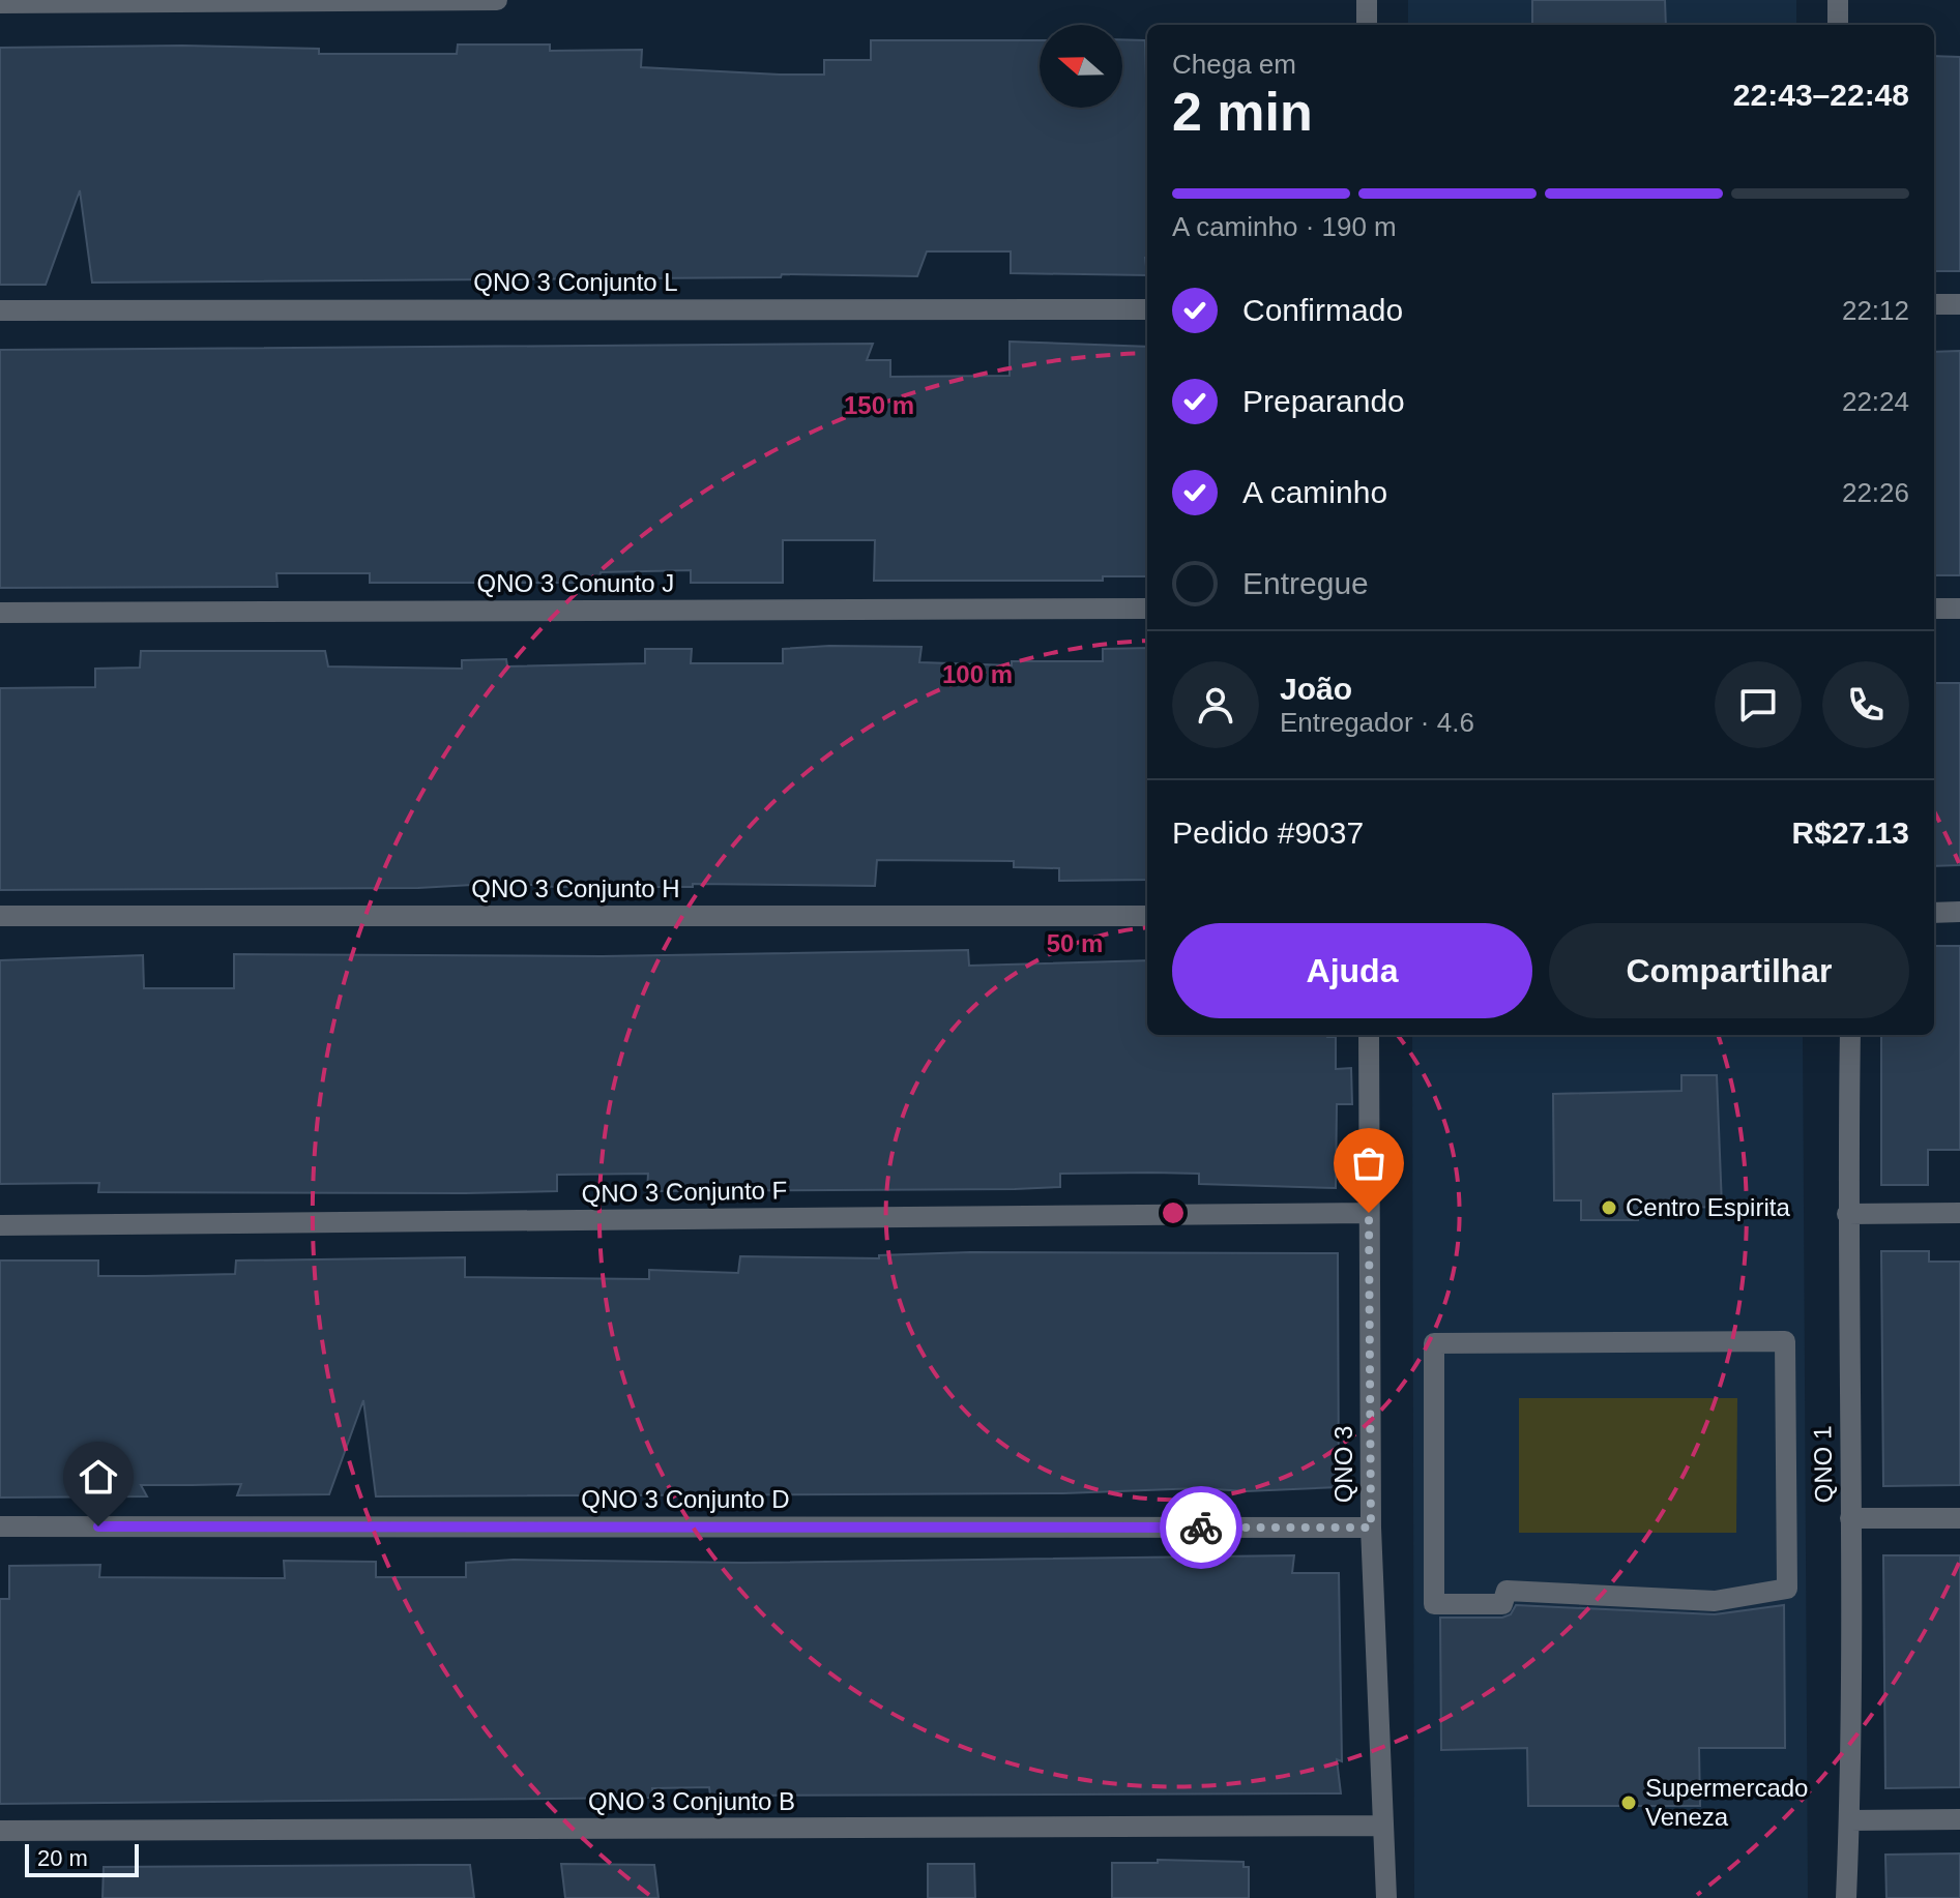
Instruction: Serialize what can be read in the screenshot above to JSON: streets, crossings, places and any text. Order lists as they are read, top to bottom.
{
  "streets": {
    "street": [
      "QNO 3 Conjunto L",
      "QNO 3 Conunto J",
      "QNO 3 Conjunto H",
      "QNO 3 Conjunto F",
      "QNO 3",
      "QNO 1",
      "QNO 3 Conjunto D",
      "QNO 3 Conjunto B"
    ]
  },
  "crossings": [
    ["QNO 3 Conjunto F", "QNO 3"],
    ["QNO 3", "QNO 3 Conjunto D"],
    ["QNO 3", "QNO 3 Conjunto B"]
  ],
  "places": ["Centro Espirita", "Supermercado Veneza"],
  "scale_bar": "20 m",
  "north": "left",
  "page": {
    "heading": ["2 min", "Chega em", "22:43–22:48"],
    "panel": [
      "João",
      "Entregador · 4.6",
      "Pedido #9037",
      "R$27.13"
    ],
    "bar": "A caminho · 190 m",
    "list": [
      ["Confirmado", "22:12"],
      ["Preparando", "22:24"],
      ["A caminho", "22:26"],
      "Entregue"
    ],
    "buttons": ["Ajuda", "Compartilhar"],
    "scale": "20 m"
  },
  "rings": ["150 m", "100 m", "50 m"]
}
